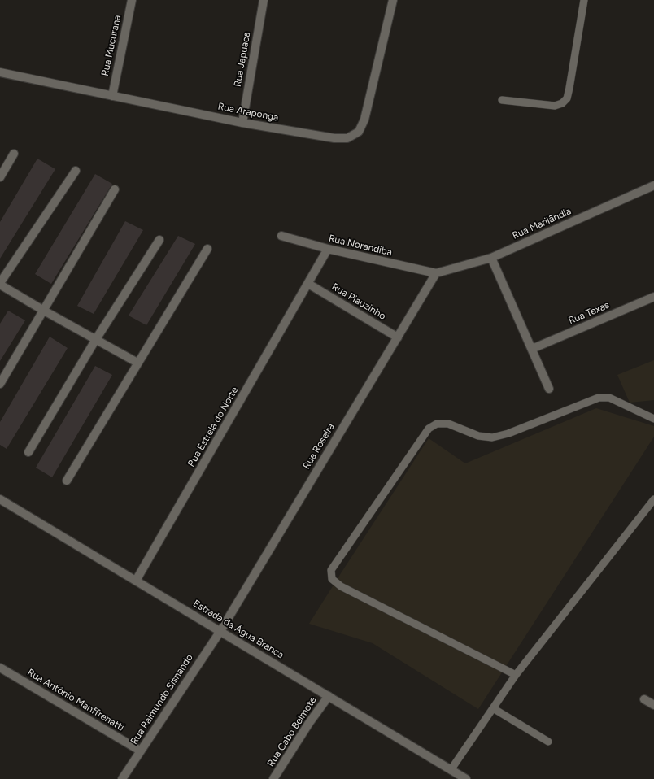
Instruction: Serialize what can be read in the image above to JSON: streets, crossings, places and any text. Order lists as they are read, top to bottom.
{
  "streets": {
    "street": [
      "Rua Mucurana",
      "Rua Japuaca",
      "Rua Araponga",
      "Rua Marilândia",
      "Rua Norandiba",
      "Rua Piauzinho",
      "Rua Texas",
      "Rua Estrela do Norte",
      "Rua Roseira",
      "Estrada da Água Branca",
      "Rua Raimundo Sisnando",
      "Rua Antônio Manffrenatti",
      "Rua Cabo Belmote"
    ]
  },
  "crossings": [
    ["Rua Mucurana", "Rua Araponga"],
    ["Rua Japuaca", "Rua Araponga"],
    ["Rua Marilândia", "Rua Norandiba"],
    ["Rua Marilândia", "Rua Roseira"],
    ["Rua Norandiba", "Rua Estrela do Norte"],
    ["Rua Norandiba", "Rua Roseira"],
    ["Rua Piauzinho", "Rua Estrela do Norte"],
    ["Rua Piauzinho", "Rua Roseira"],
    ["Rua Estrela do Norte", "Estrada da Água Branca"],
    ["Rua Roseira", "Estrada da Água Branca"],
    ["Rua Roseira", "Rua Raimundo Sisnando"],
    ["Estrada da Água Branca", "Rua Raimundo Sisnando"],
    ["Estrada da Água Branca", "Rua Cabo Belmote"],
    ["Rua Raimundo Sisnando", "Rua Antônio Manffrenatti"]
  ]
}
